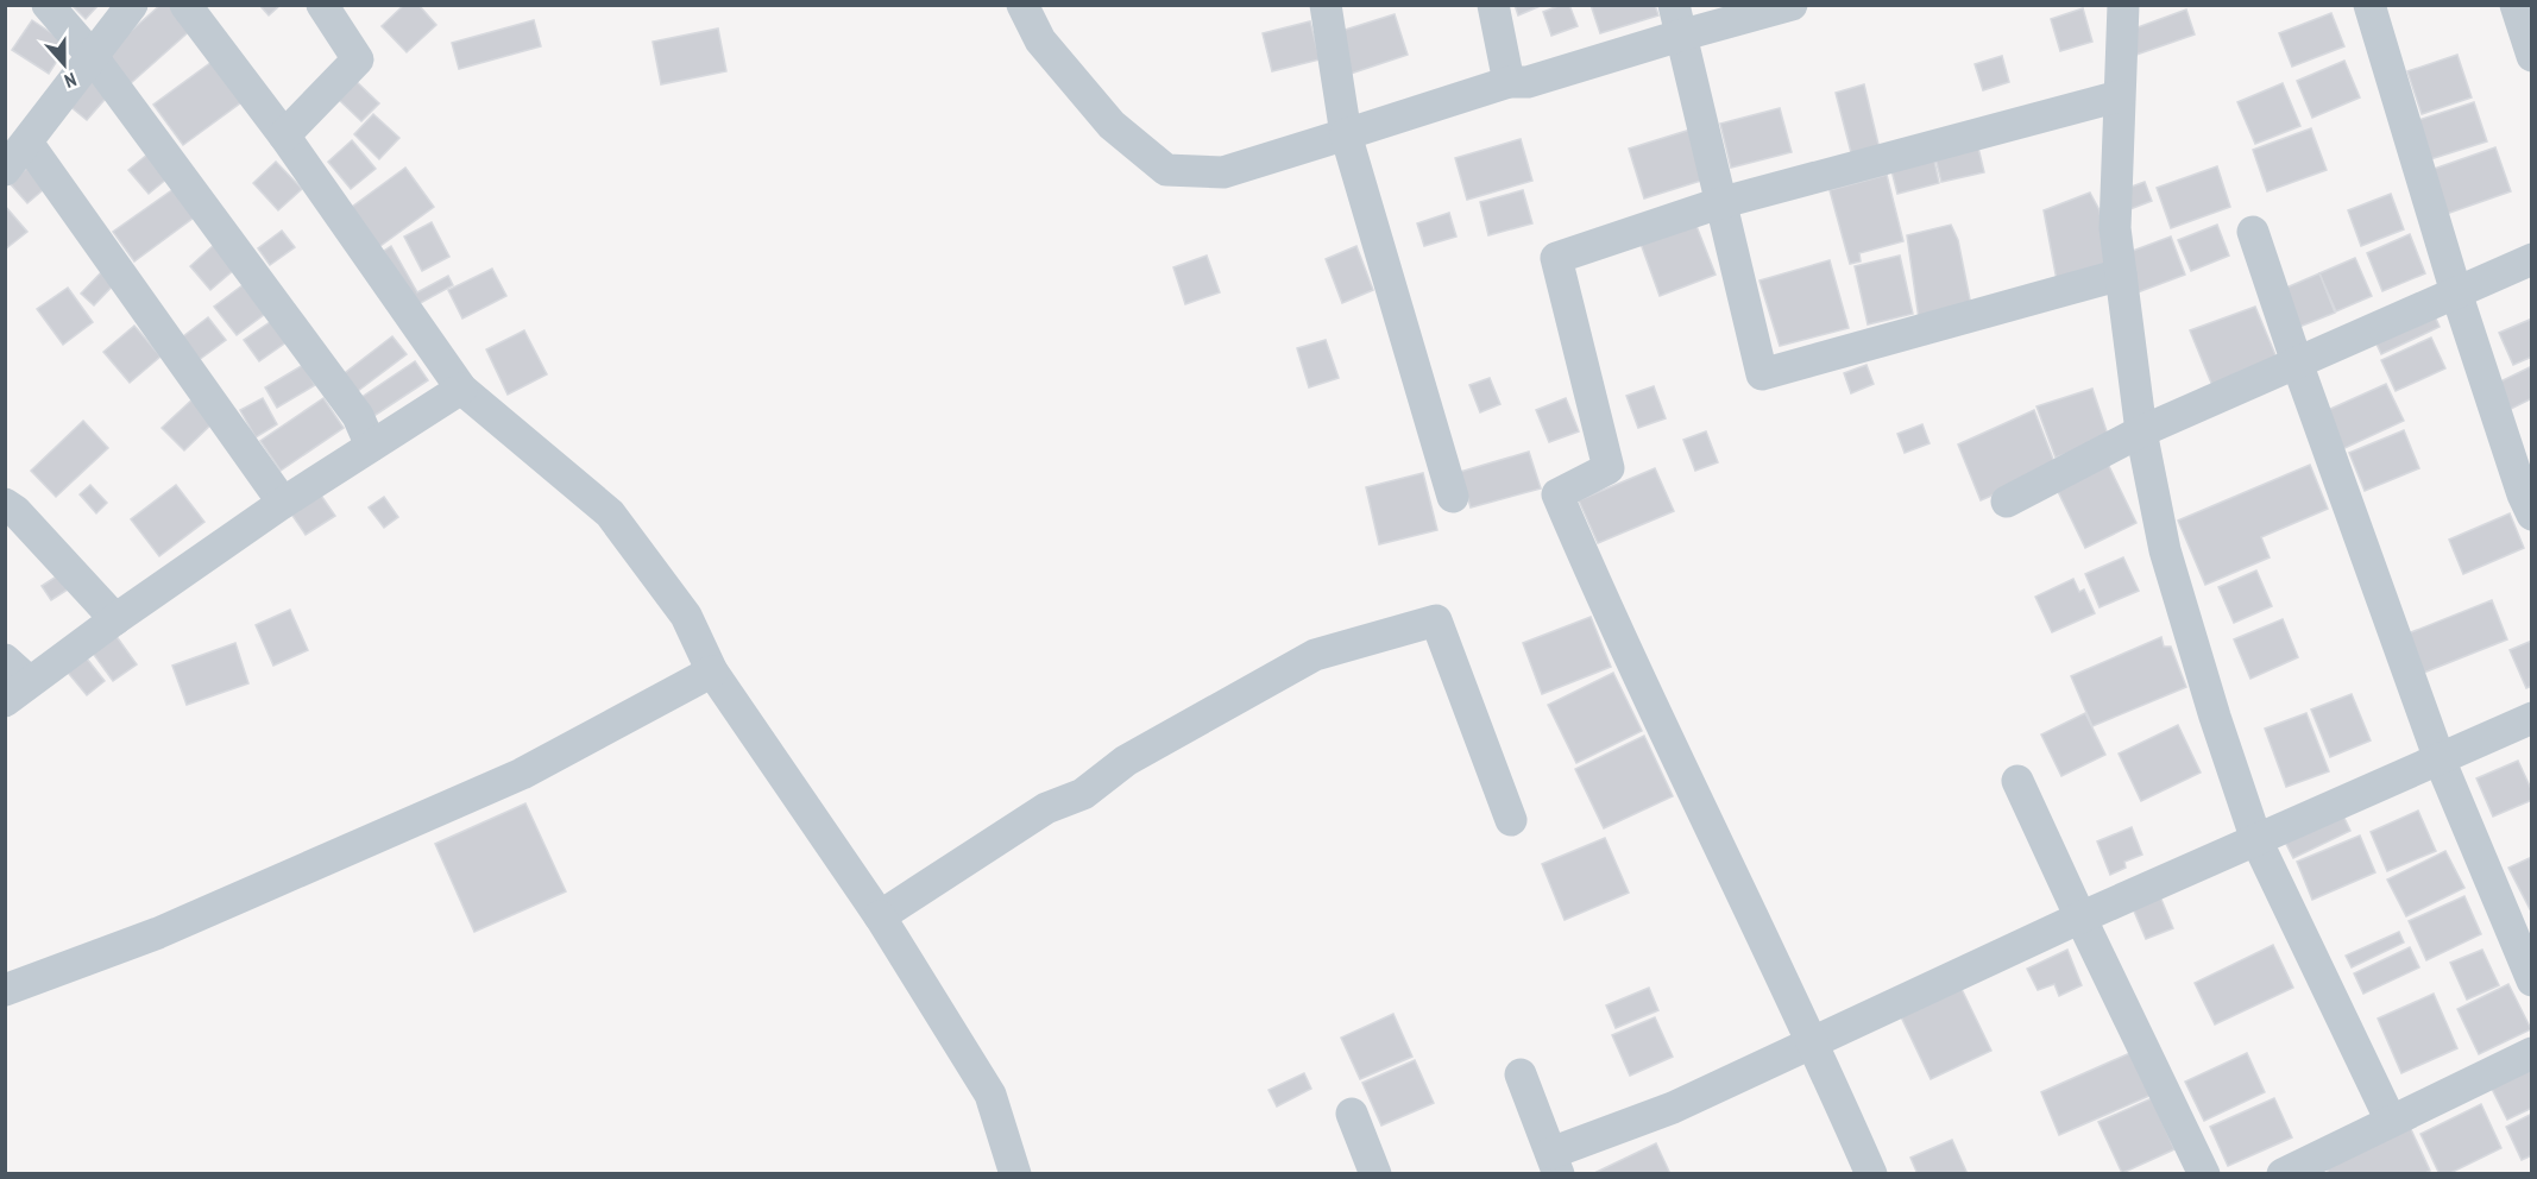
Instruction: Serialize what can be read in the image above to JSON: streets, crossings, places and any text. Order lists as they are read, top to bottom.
{
  "north": "bottom"
}
